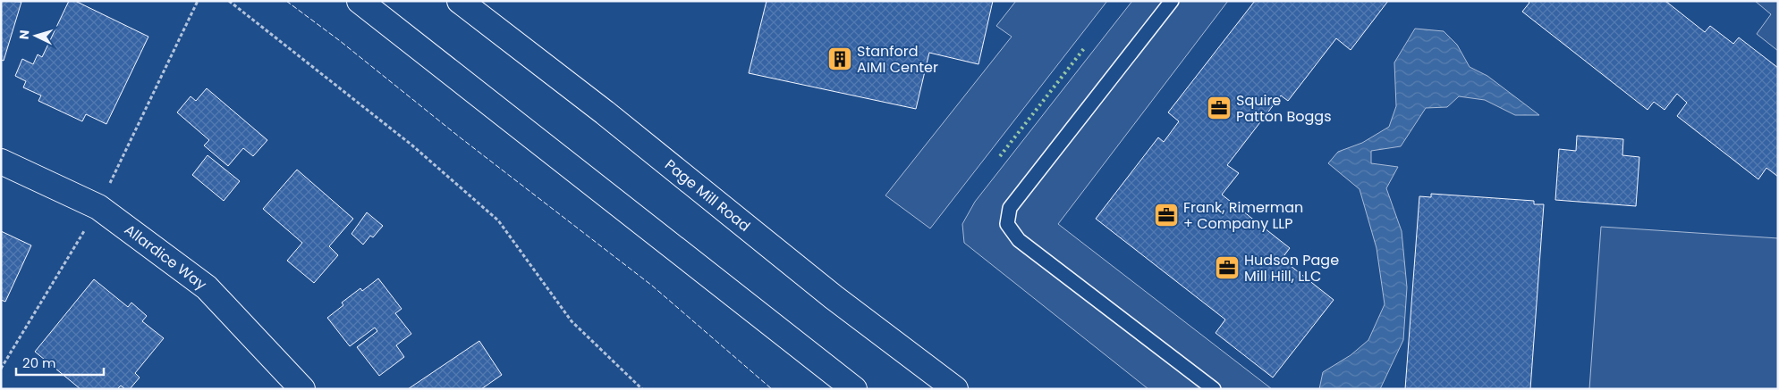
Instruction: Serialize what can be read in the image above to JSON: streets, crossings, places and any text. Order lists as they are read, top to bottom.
{
  "streets": {
    "main road": ["Page Mill Road", "Allardice Way"]
  },
  "places": {
    "building": ["Stanford AIMI Center"],
    "office": ["Squire Patton Boggs", "Frank, Rimerman + Company LLP", "Hudson Page Mill Hill, LLC"]
  },
  "scale_bar": "20 m",
  "north": "left"
}
